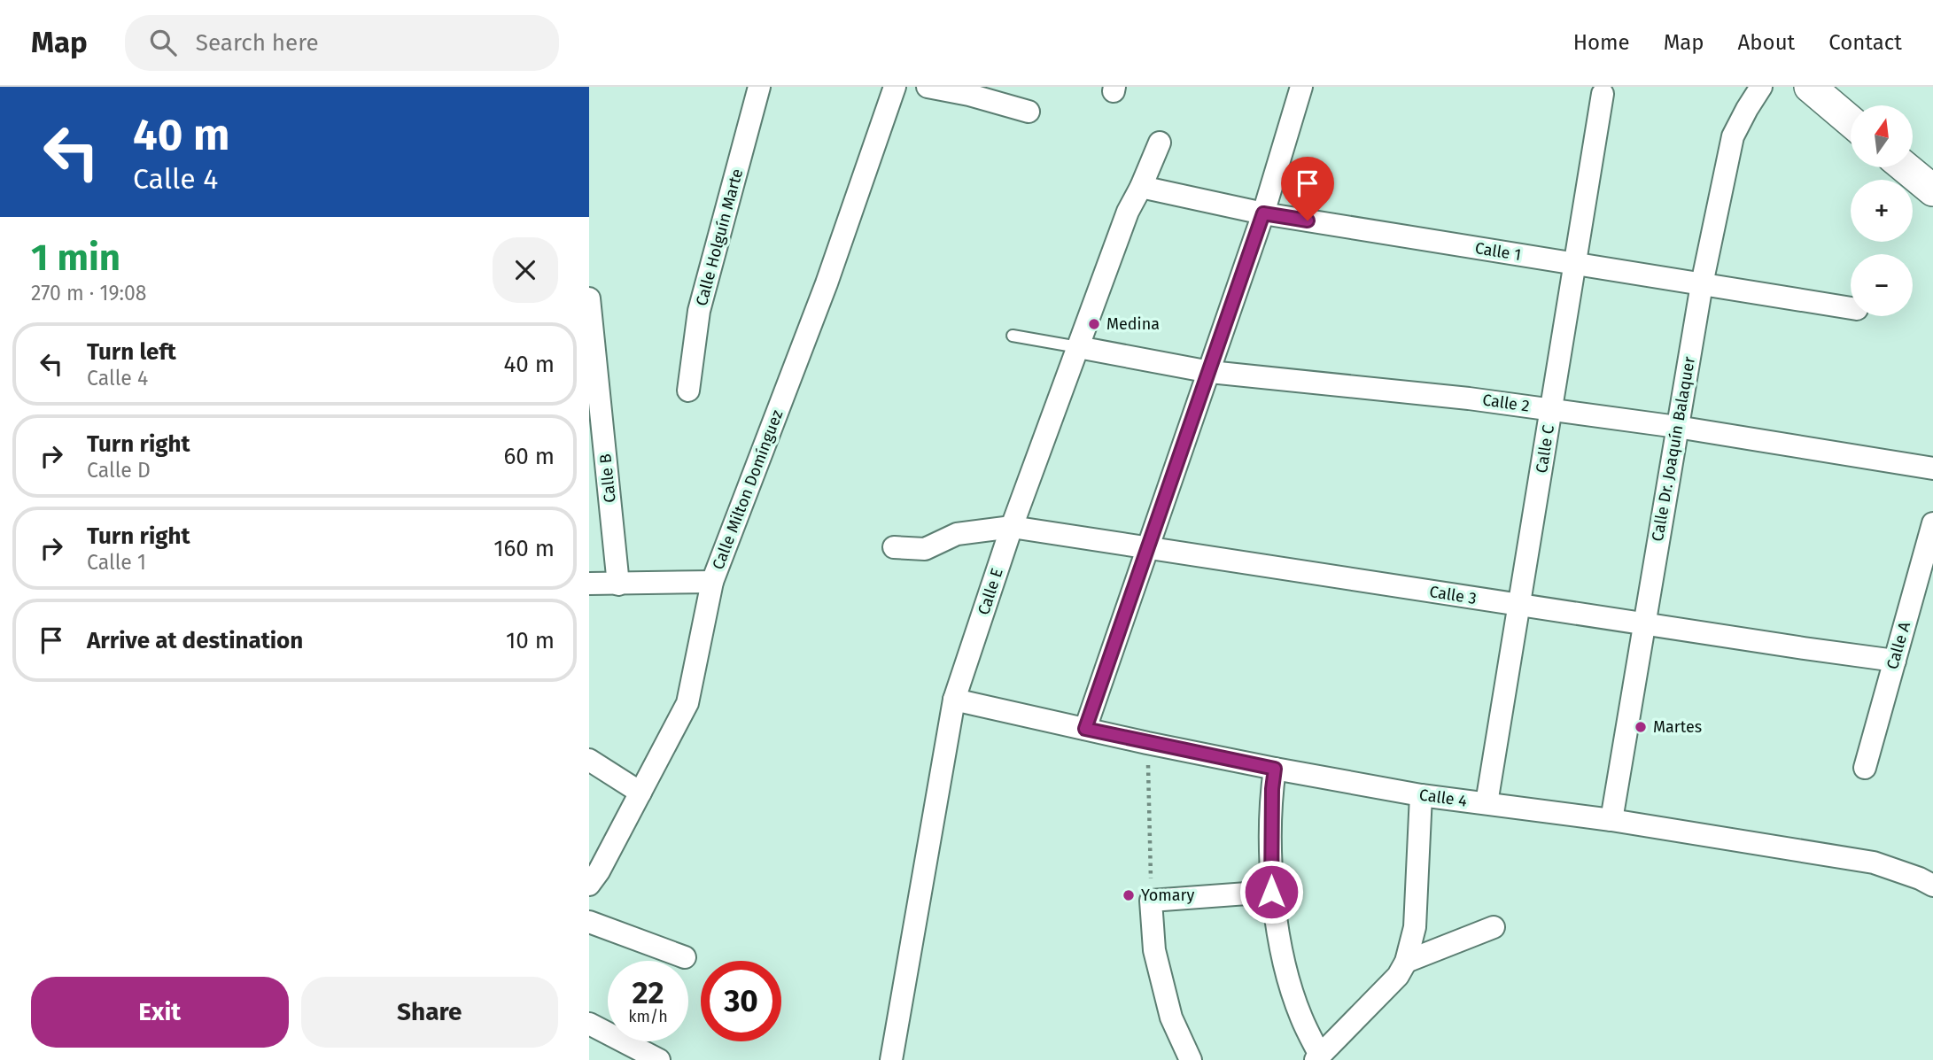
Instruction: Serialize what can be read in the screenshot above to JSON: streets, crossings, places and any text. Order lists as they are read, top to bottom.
{
  "streets": {
    "street": [
      "Calle Holguín Marte",
      "Calle 1",
      "Calle 2",
      "Calle C",
      "Calle Dr. Joaquín Balaquer",
      "Calle B",
      "Calle Milton Domínguez",
      "Calle E",
      "Calle 3",
      "Calle A",
      "Calle 4"
    ]
  },
  "crossings": [
    ["Calle 1", "Calle C"],
    ["Calle 1", "Calle Dr. Joaquín Balaquer"],
    ["Calle 1", "Calle E"],
    ["Calle 2", "Calle C"],
    ["Calle 2", "Calle Dr. Joaquín Balaquer"],
    ["Calle 2", "Calle E"],
    ["Calle C", "Calle 3"],
    ["Calle C", "Calle 4"],
    ["Calle Dr. Joaquín Balaquer", "Calle 3"],
    ["Calle Dr. Joaquín Balaquer", "Calle 4"],
    ["Calle E", "Calle 3"],
    ["Calle E", "Calle 4"],
    ["Calle 3", "Calle A"]
  ],
  "places": ["Medina", "Martes", "Yomary"],
  "north": "top",
  "page": {
    "header": "Map",
    "search": "Search here",
    "nav": [
      "Home",
      "Map",
      "About",
      "Contact"
    ],
    "turn": ["40 m", "Calle 4"],
    "map_buttons": ["+", "−"],
    "heading": ["1 min", "270 m · 19:08"],
    "list": [
      {
        "name": "Turn left",
        "note": "Calle 4",
        "value": "40 m"
      },
      {
        "name": "Turn right",
        "note": "Calle D",
        "value": "60 m"
      },
      {
        "name": "Turn right",
        "note": "Calle 1",
        "value": "160 m"
      },
      {
        "name": "Arrive at destination",
        "value": "10 m"
      }
    ],
    "speed": "22 km/h",
    "limit": "30",
    "buttons": ["Exit", "Share"]
  }
}
